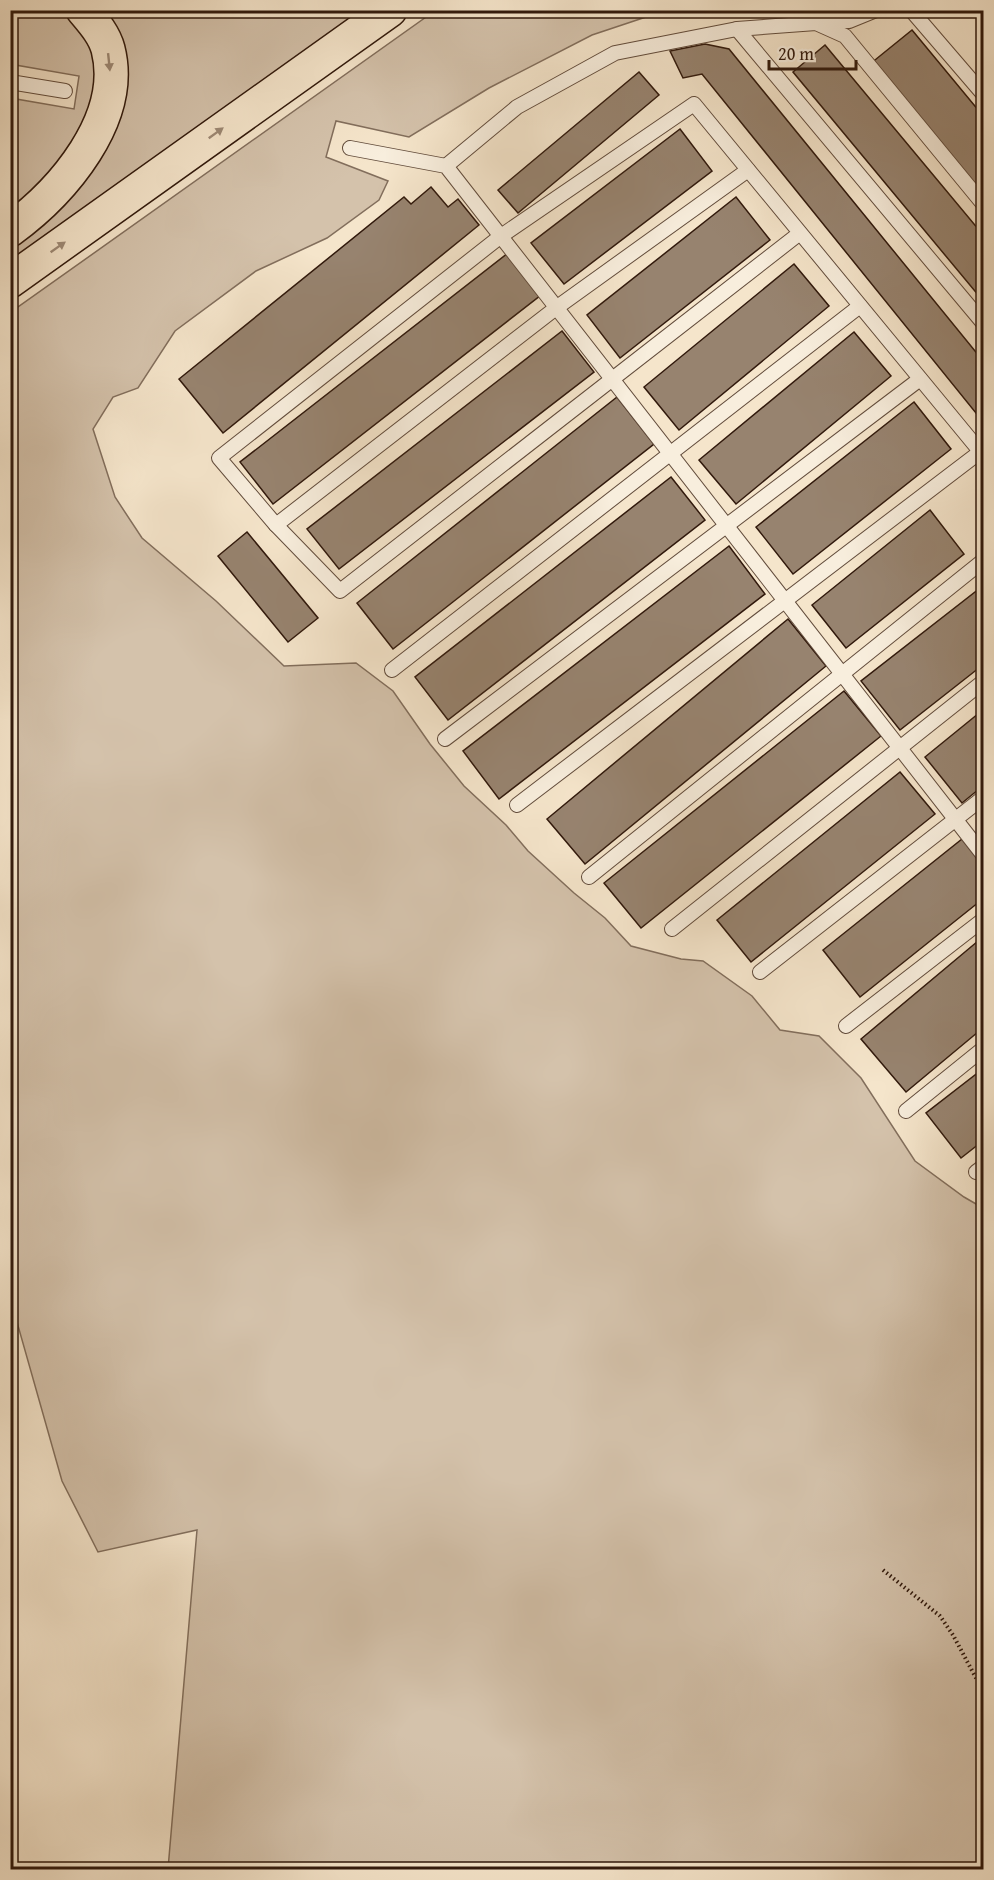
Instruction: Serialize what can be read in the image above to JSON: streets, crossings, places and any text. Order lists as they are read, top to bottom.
{
  "scale_bar": "20 m"
}
